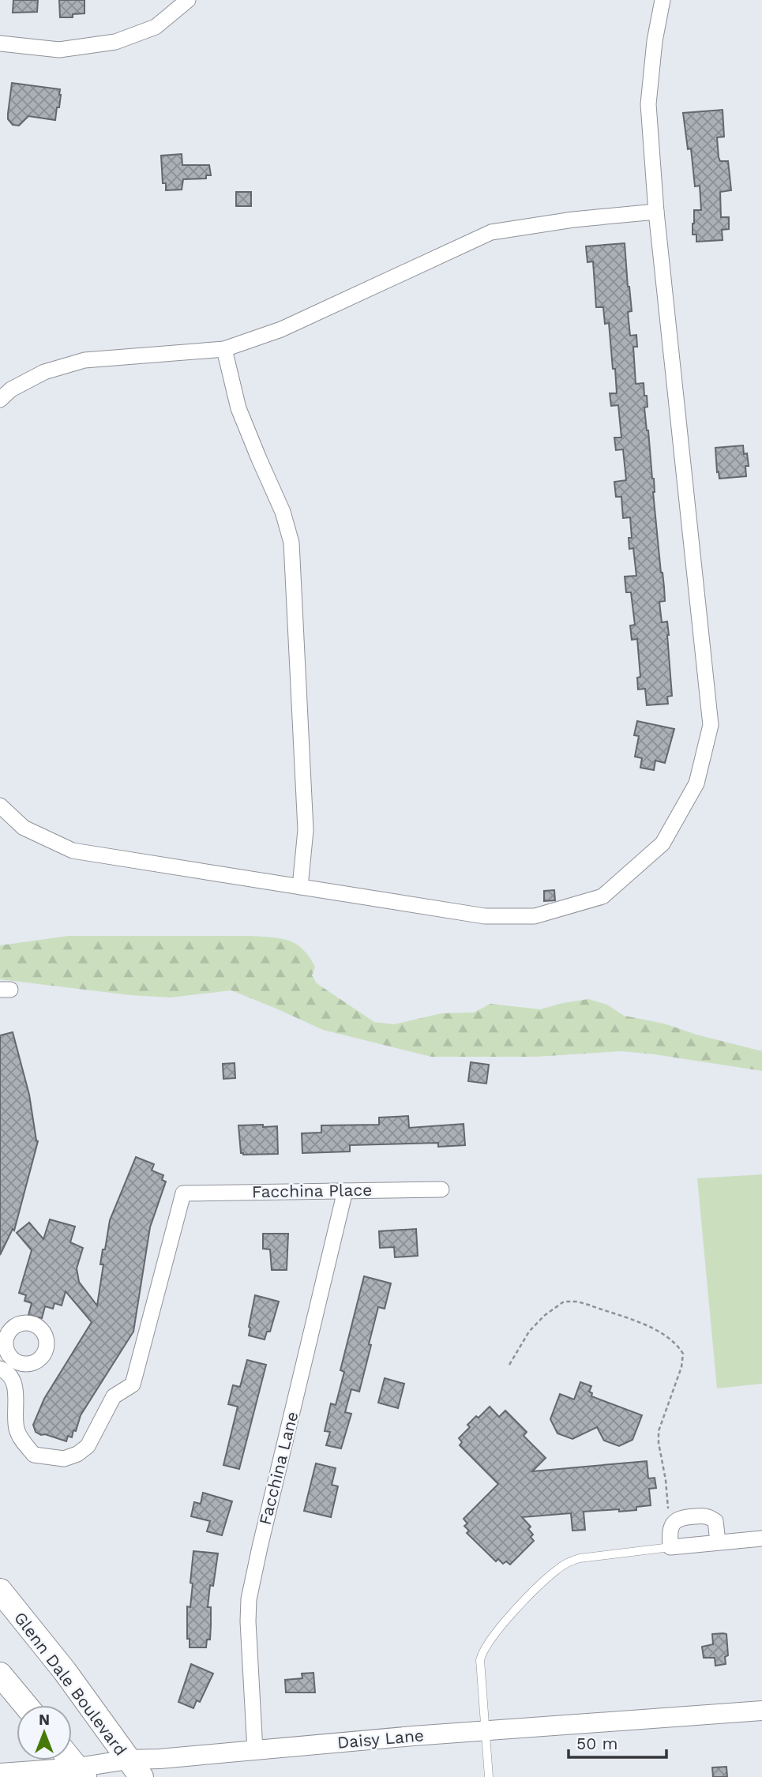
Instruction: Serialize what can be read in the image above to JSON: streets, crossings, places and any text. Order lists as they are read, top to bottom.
{
  "streets": {
    "main road": ["Glenn Dale Boulevard"],
    "street": ["Facchina Place", "Facchina Lane", "Daisy Lane"]
  },
  "crossings": [
    ["Facchina Place", "Facchina Lane"],
    ["Facchina Lane", "Daisy Lane"],
    ["Glenn Dale Boulevard", "Daisy Lane"]
  ],
  "scale_bar": "50 m",
  "north": "top"
}
